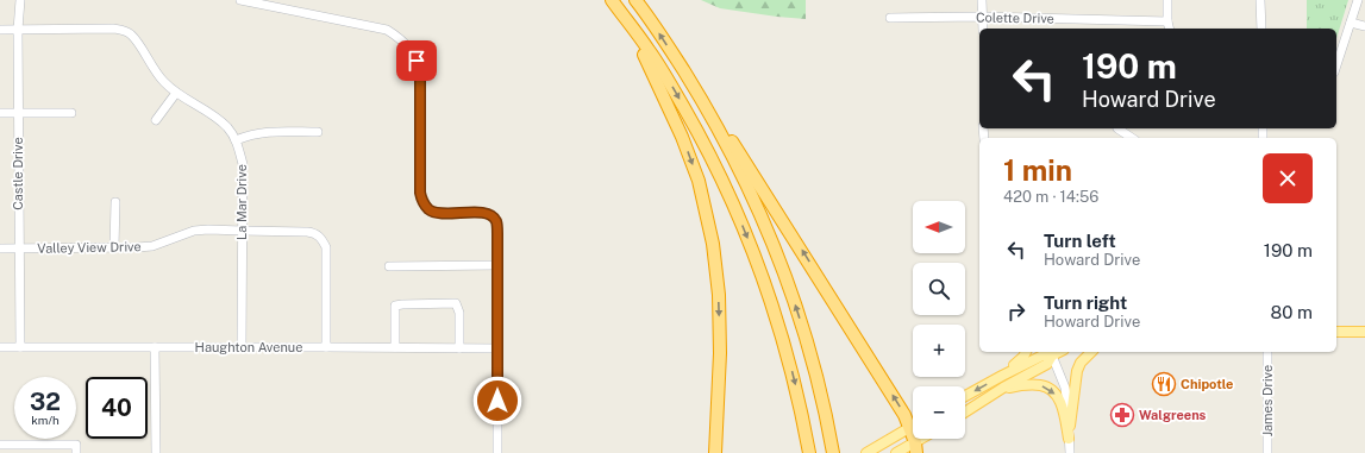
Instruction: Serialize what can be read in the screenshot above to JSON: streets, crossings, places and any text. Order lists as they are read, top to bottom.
{
  "streets": {
    "street": [
      "Colette Drive",
      "Castle Drive",
      "La Mar Drive",
      "Valley View Drive",
      "Haughton Avenue",
      "James Drive"
    ]
  },
  "crossings": [
    ["Castle Drive", "La Mar Drive"],
    ["Castle Drive", "Valley View Drive"],
    ["Castle Drive", "Haughton Avenue"],
    ["La Mar Drive", "Valley View Drive"],
    ["La Mar Drive", "Haughton Avenue"],
    ["Valley View Drive", "Haughton Avenue"]
  ],
  "places": {
    "restaurant": ["Chipotle"],
    "pharmacy": ["Walgreens"]
  },
  "north": "left",
  "page": {
    "turn": ["190 m", "Howard Drive"],
    "heading": ["1 min", "420 m · 14:56"],
    "map_buttons": ["+", "−"],
    "list": [
      {
        "name": "Turn left",
        "note": "Howard Drive",
        "value": "190 m"
      },
      {
        "name": "Turn right",
        "note": "Howard Drive",
        "value": "80 m"
      }
    ],
    "speed": "32 km/h",
    "limit": "40"
  }
}
